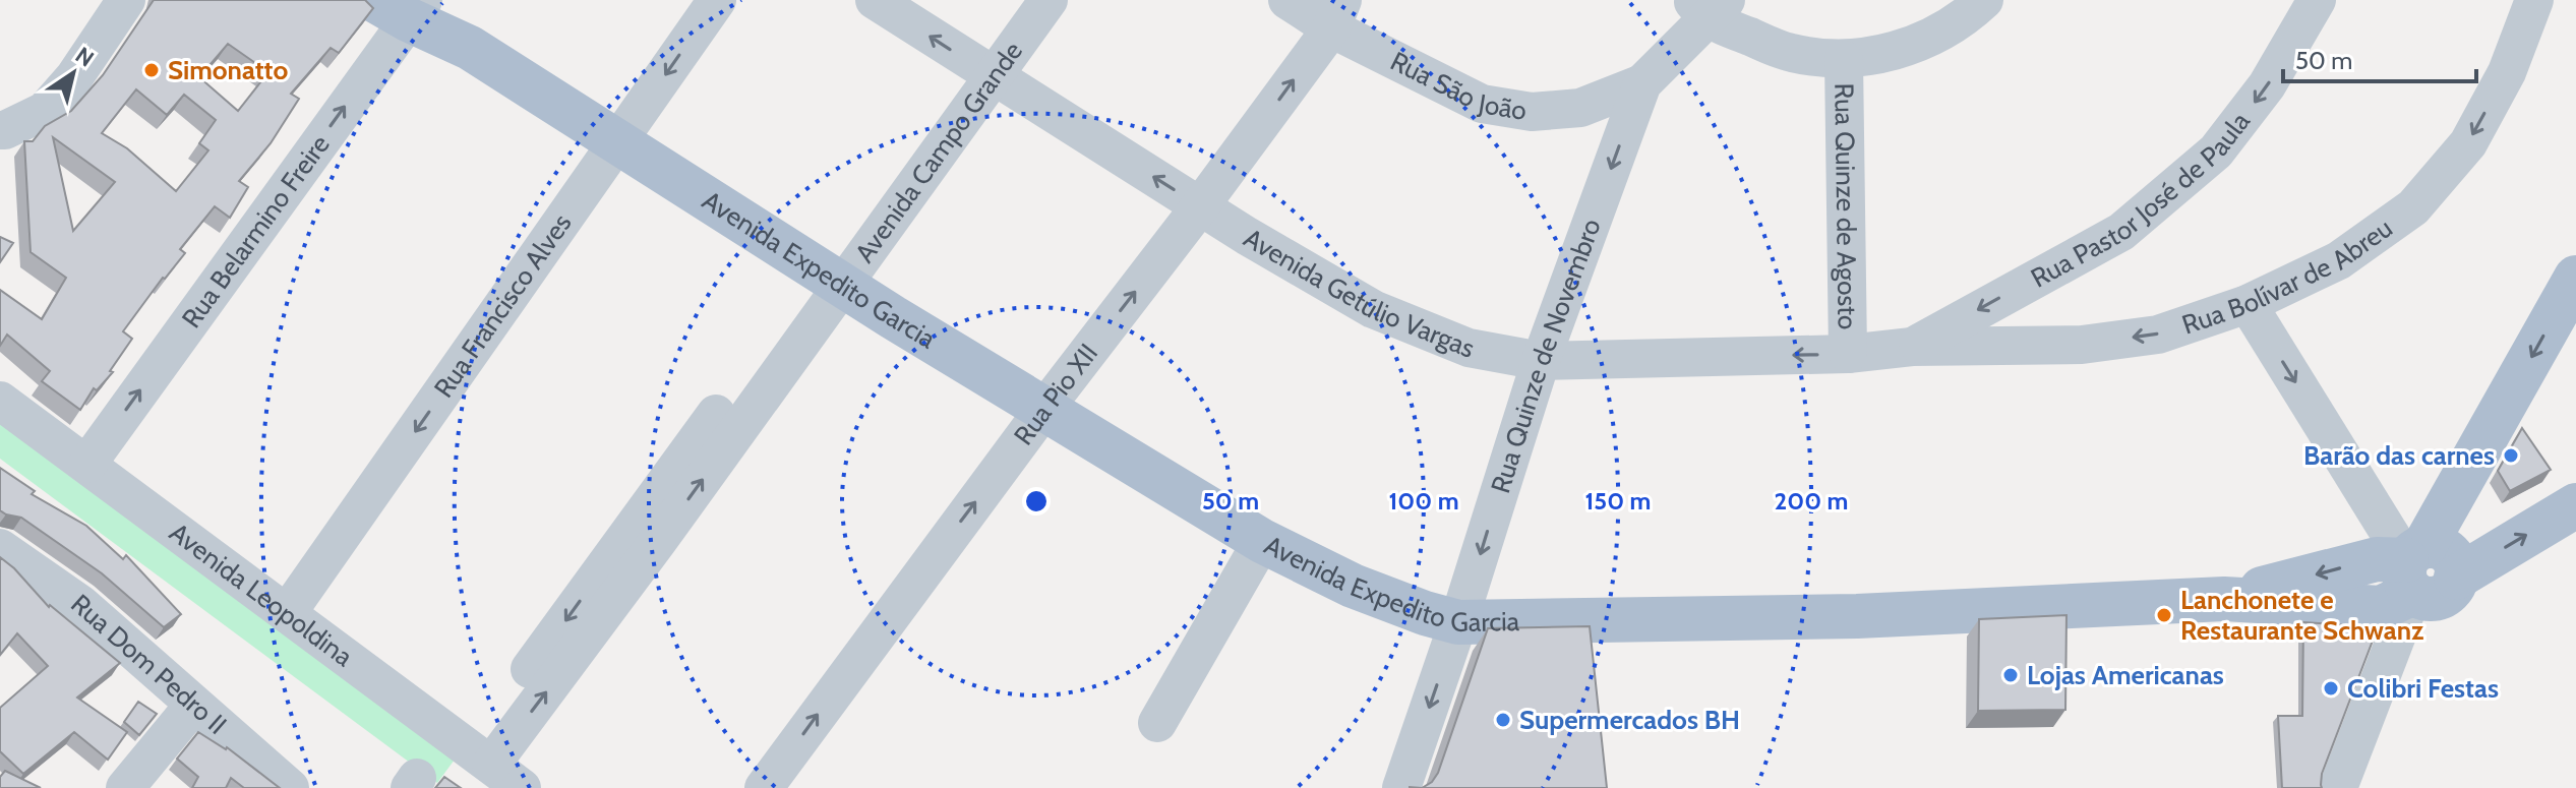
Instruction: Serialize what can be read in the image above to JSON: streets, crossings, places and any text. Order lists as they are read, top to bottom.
{
  "streets": {
    "main road": ["Avenida Expedito Garcia"],
    "street": [
      "Rua São João",
      "Avenida Campo Grande",
      "Rua Pastor José de Paula",
      "Rua Quinze de Agosto",
      "Rua Belarmino Freire",
      "Rua Bolívar de Abreu",
      "Avenida Getúlio Vargas",
      "Rua Francisco Alves",
      "Rua Quinze de Novembro",
      "Rua Pio XII",
      "Avenida Leopoldina",
      "Rua Dom Pedro II"
    ]
  },
  "crossings": [
    ["Rua São João", "Rua Quinze de Novembro"],
    ["Rua São João", "Rua Pio XII"],
    ["Avenida Campo Grande", "Avenida Expedito Garcia"],
    ["Avenida Campo Grande", "Avenida Getúlio Vargas"],
    ["Avenida Campo Grande", "Avenida Leopoldina"],
    ["Rua Pastor José de Paula", "Rua Bolívar de Abreu"],
    ["Rua Pastor José de Paula", "Avenida Getúlio Vargas"],
    ["Rua Quinze de Agosto", "Avenida Getúlio Vargas"],
    ["Rua Belarmino Freire", "Avenida Expedito Garcia"],
    ["Rua Belarmino Freire", "Avenida Leopoldina"],
    ["Avenida Expedito Garcia", "Rua Francisco Alves"],
    ["Avenida Expedito Garcia", "Rua Quinze de Novembro"],
    ["Avenida Expedito Garcia", "Rua Pio XII"],
    ["Rua Bolívar de Abreu", "Avenida Getúlio Vargas"],
    ["Avenida Getúlio Vargas", "Rua Quinze de Novembro"],
    ["Avenida Getúlio Vargas", "Rua Pio XII"],
    ["Rua Francisco Alves", "Avenida Leopoldina"]
  ],
  "one_way": [
    "Rua Pastor José de Paula",
    "Rua Bolívar de Abreu",
    "Avenida Getúlio Vargas",
    "Rua Francisco Alves",
    "Rua Quinze de Novembro",
    "Rua Pio XII"
  ],
  "places": [
    "Simonatto",
    "Barão das carnes",
    "Lanchonete e Restaurante Schwanz",
    "Lojas Americanas",
    "Colibri Festas",
    "Supermercados BH"
  ],
  "scale_bar": "50 m",
  "north": "top right",
  "rings": [
    "50 m",
    "100 m",
    "150 m",
    "200 m"
  ]
}
